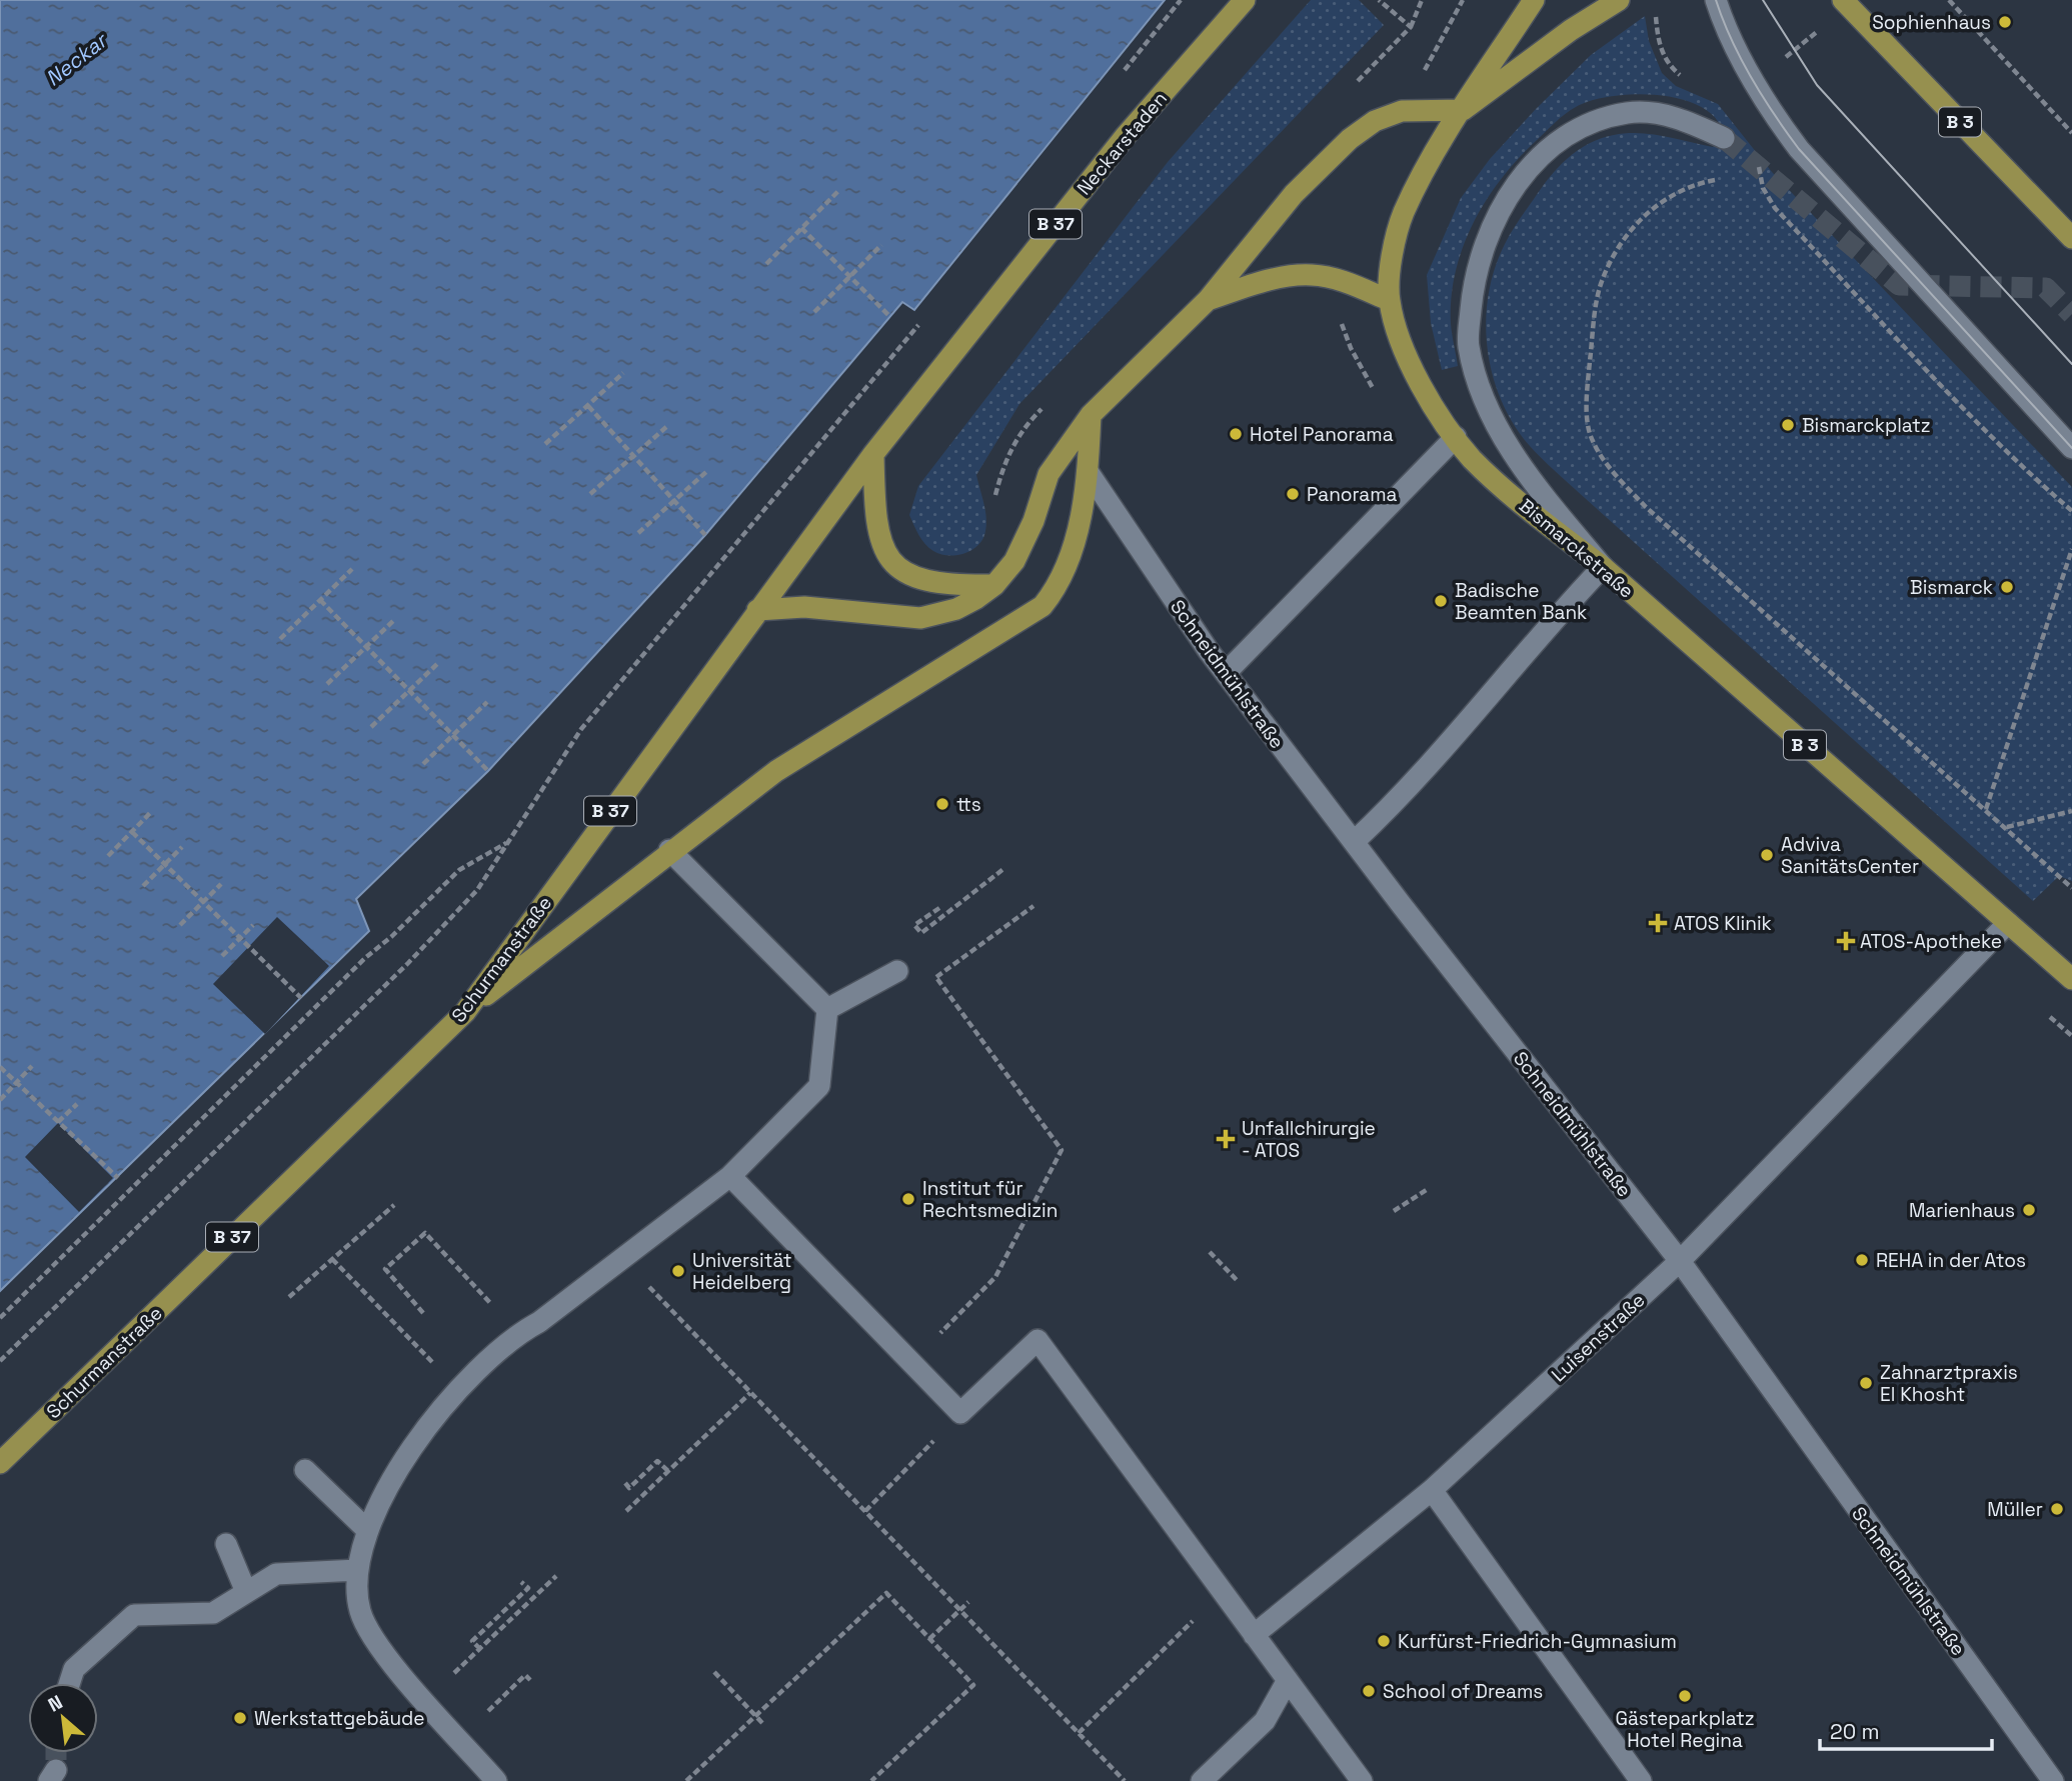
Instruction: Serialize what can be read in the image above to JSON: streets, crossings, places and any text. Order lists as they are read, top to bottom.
{
  "streets": {
    "main road": [
      "B 3",
      "Neckarstaden",
      "B 37",
      "Bismarckstraße",
      "Schurmanstraße"
    ],
    "street": ["Schneidmühlstraße", "Luisenstraße"]
  },
  "crossings": [
    ["Neckarstaden", "Schurmanstraße"],
    ["Bismarckstraße", "Luisenstraße"],
    ["Schneidmühlstraße", "Luisenstraße"]
  ],
  "water": ["Neckar"],
  "places": {
    "other": [
      "Sophienhaus",
      "Bismarckplatz",
      "Hotel Panorama",
      "Panorama",
      "Bismarck",
      "Badische Beamten Bank",
      "tts",
      "Adviva SanitätsCenter",
      "Institut für Rechtsmedizin",
      "Marienhaus",
      "REHA in der Atos",
      "Universität Heidelberg",
      "Zahnarztpraxis El Khosht",
      "Müller",
      "Kurfürst-Friedrich-Gymnasium",
      "School of Dreams",
      "Gästeparkplatz Hotel Regina",
      "Werkstattgebäude"
    ],
    "health": ["ATOS Klinik", "ATOS-Apotheke", "Unfallchirurgie - ATOS"]
  },
  "scale_bar": "20 m",
  "north": "top left"
}
